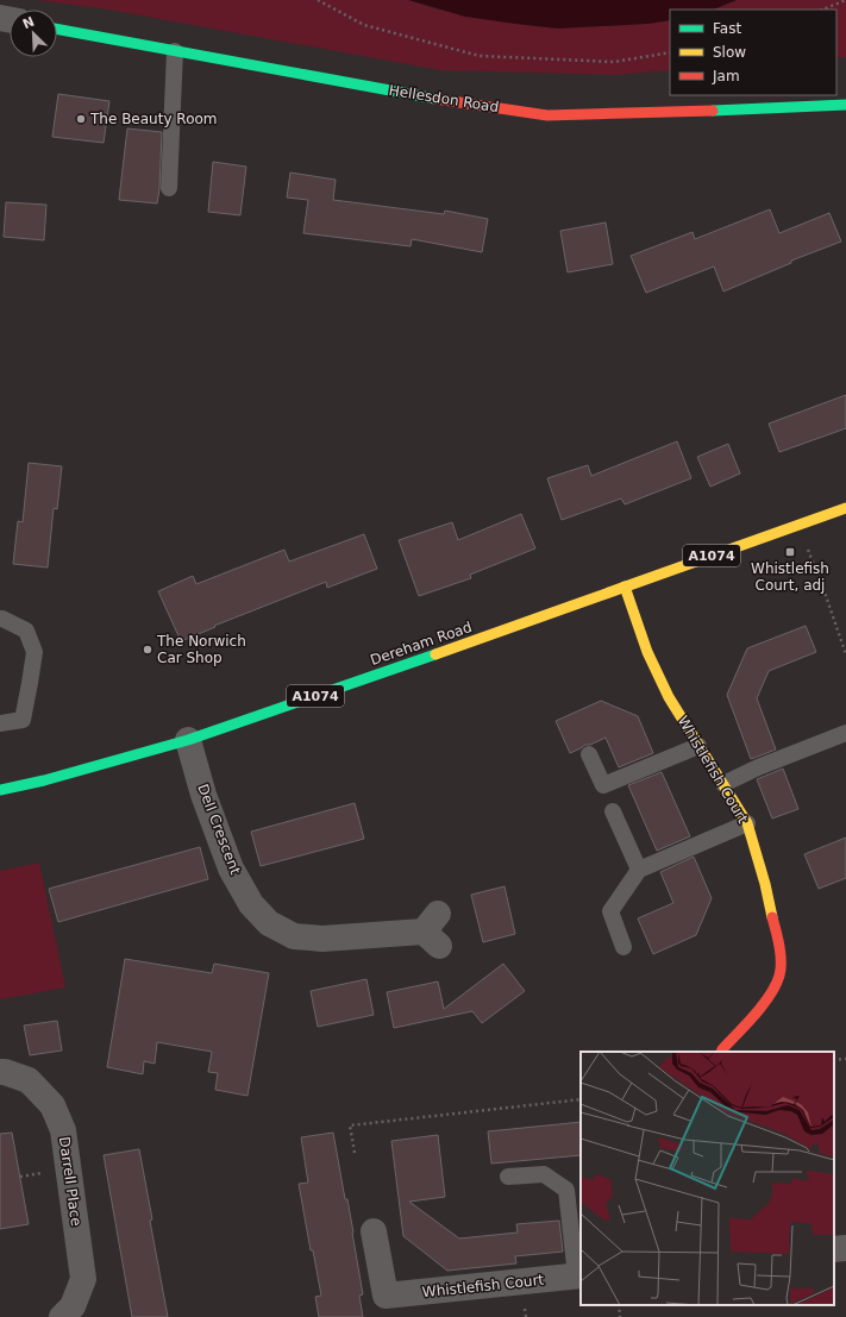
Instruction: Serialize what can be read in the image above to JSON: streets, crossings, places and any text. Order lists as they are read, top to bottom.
{
  "streets": {
    "main road": [
      "Hellesdon Road",
      "A1074",
      "Dereham Road",
      "Whistlefish Court"
    ],
    "street": ["Dell Crescent", "Darrell Place"]
  },
  "crossings": [
    ["Dereham Road", "Whistlefish Court"],
    ["Dereham Road", "Dell Crescent"]
  ],
  "places": {
    "other": ["The Beauty Room", "The Norwich Car Shop"],
    "transit": ["Whistlefish Court, adj"]
  },
  "legend": ["Fast", "Slow", "Jam"],
  "north": "top left"
}
